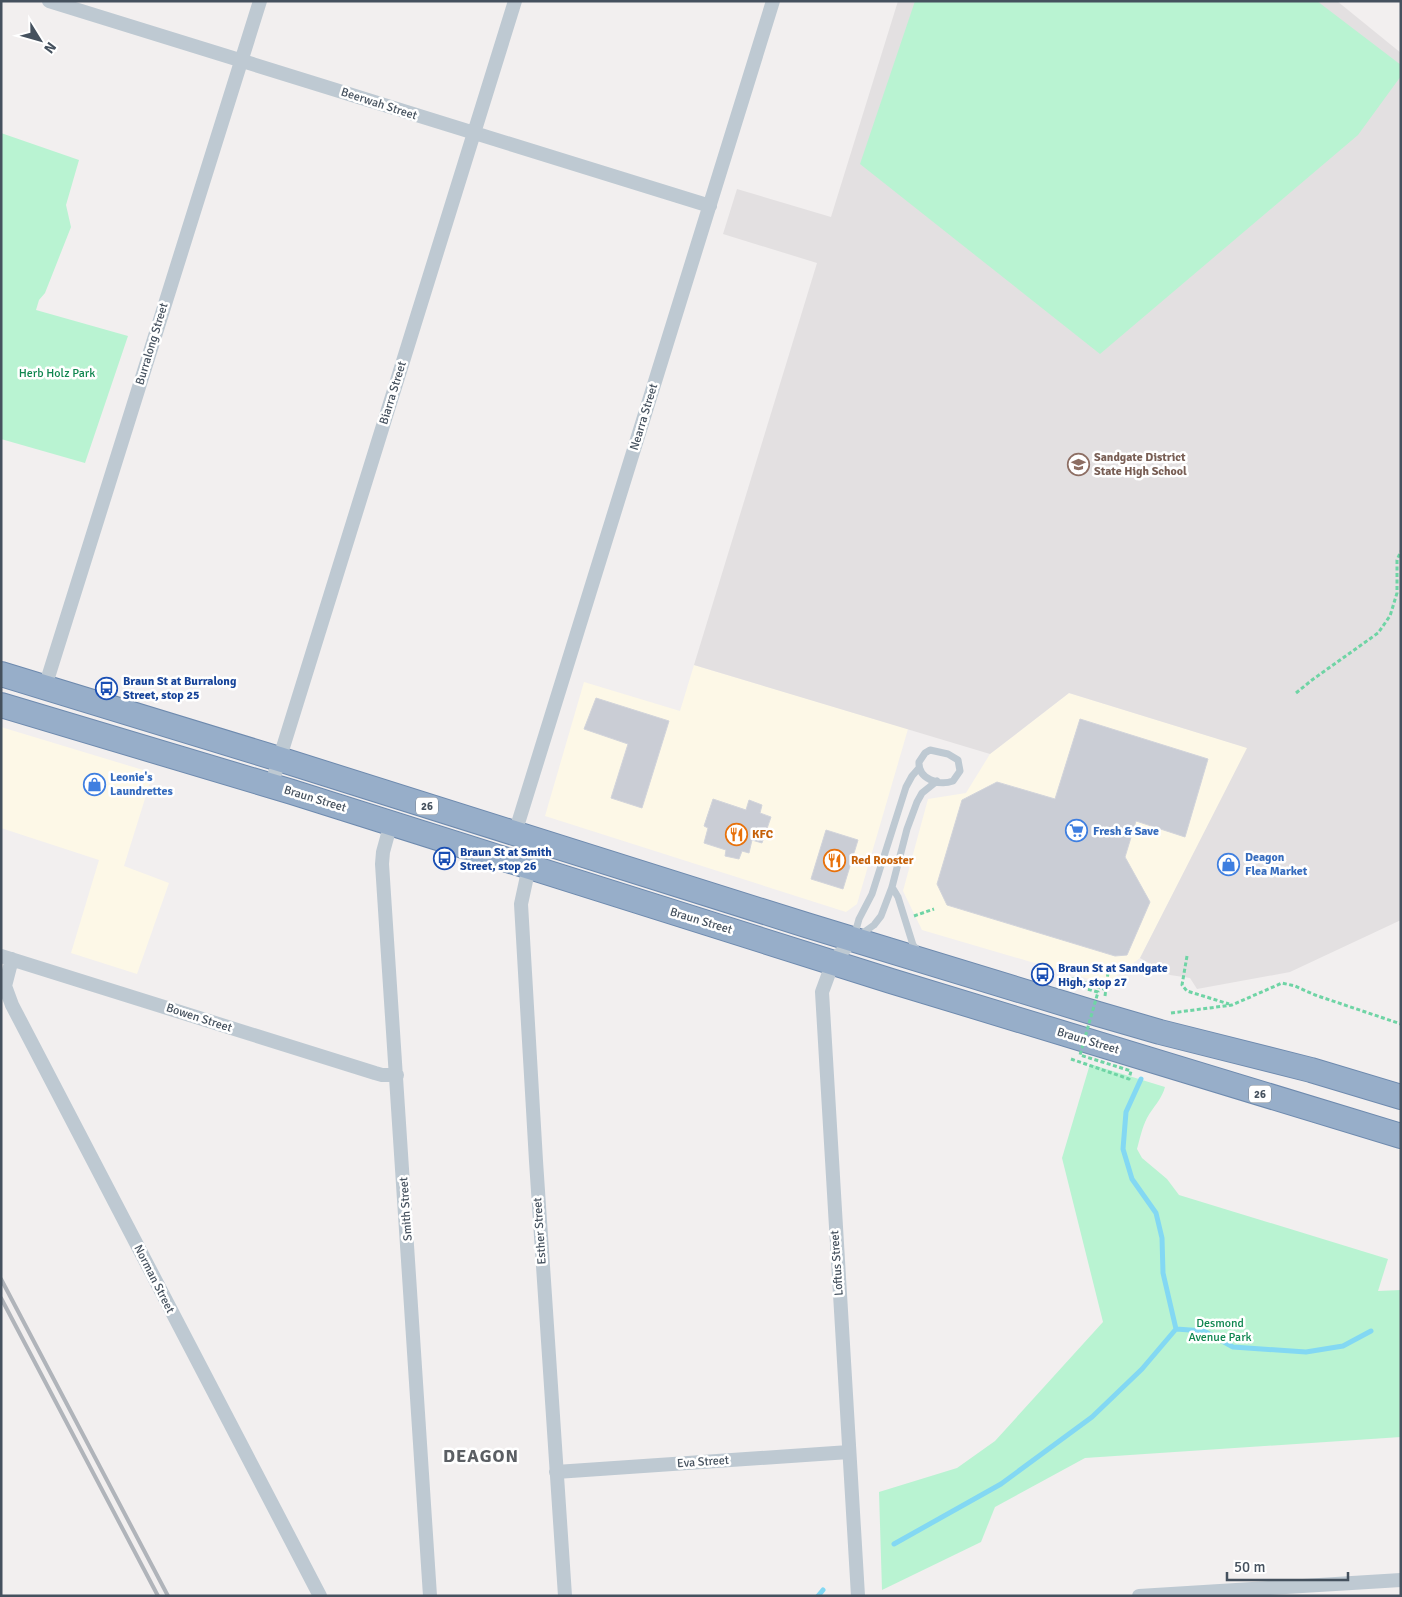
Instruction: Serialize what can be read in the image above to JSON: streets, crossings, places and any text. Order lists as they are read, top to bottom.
{
  "streets": {
    "highway": ["Braun Street", "26"],
    "street": [
      "Beerwah Street",
      "Burralong Street",
      "Biarra Street",
      "Nearra Street",
      "Bowen Street",
      "Smith Street",
      "Esther Street",
      "Loftus Street",
      "Norman Street",
      "Eva Street"
    ]
  },
  "crossings": [
    ["Beerwah Street", "Burralong Street"],
    ["Beerwah Street", "Biarra Street"],
    ["Beerwah Street", "Nearra Street"],
    ["Burralong Street", "26"],
    ["Biarra Street", "Braun Street"],
    ["Biarra Street", "26"],
    ["Nearra Street", "26"],
    ["Braun Street", "Smith Street"],
    ["Braun Street", "Esther Street"],
    ["Braun Street", "Loftus Street"],
    ["26", "Loftus Street"],
    ["Bowen Street", "Smith Street"],
    ["Bowen Street", "Norman Street"],
    ["Esther Street", "Eva Street"],
    ["Loftus Street", "Eva Street"]
  ],
  "districts": ["DEAGON"],
  "parks": ["Herb Holz Park", "Desmond Avenue Park"],
  "places": {
    "school or university": ["Sandgate District State High School"],
    "bus stop": ["Braun St at Burralong Street, stop 25", "Braun St at Smith Street, stop 26", "Braun St at Sandgate High, stop 27"],
    "shop": ["Leonie's Laundrettes", "Deagon Flea Market"],
    "supermarket": ["Fresh & Save"],
    "restaurant": ["KFC", "Red Rooster"]
  },
  "scale_bar": "50 m",
  "north": "bottom right"
}
